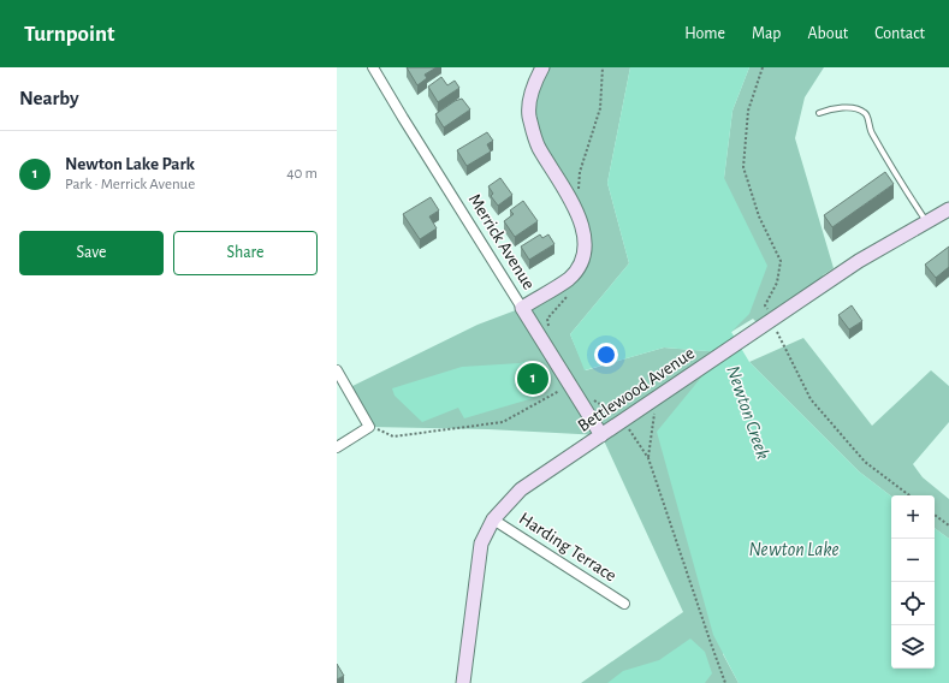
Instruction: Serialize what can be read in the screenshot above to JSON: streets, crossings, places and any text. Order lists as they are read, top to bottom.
{
  "streets": {
    "street": ["Merrick Avenue", "Bettlewood Avenue", "Harding Terrace"]
  },
  "crossings": [
    ["Merrick Avenue", "Bettlewood Avenue"],
    ["Bettlewood Avenue", "Harding Terrace"]
  ],
  "water": ["Newton Creek", "Newton Lake"],
  "page": {
    "header": "Turnpoint",
    "nav": [
      "Home",
      "Map",
      "About",
      "Contact"
    ],
    "heading": "Nearby",
    "list": [
      {
        "mark": "1",
        "name": "Newton Lake Park",
        "note": "Park · Merrick Avenue",
        "value": "40 m"
      }
    ],
    "buttons": ["Save", "Share"],
    "pins": "1",
    "map_buttons": ["+", "−"]
  }
}
